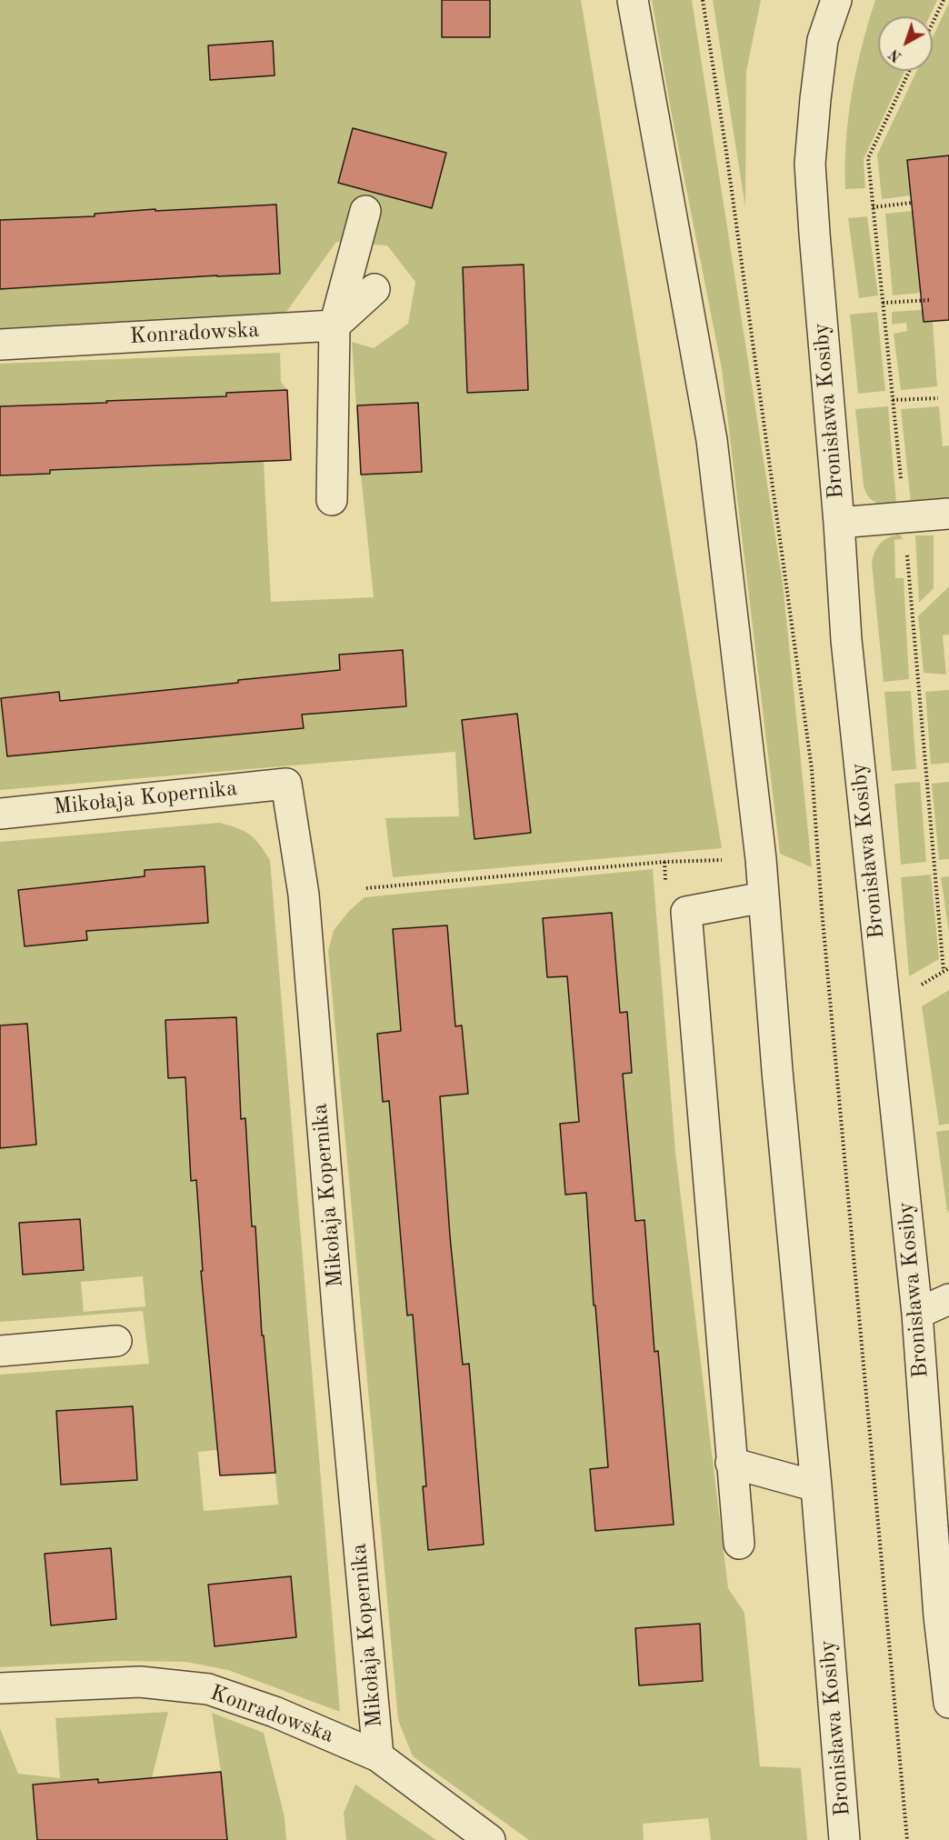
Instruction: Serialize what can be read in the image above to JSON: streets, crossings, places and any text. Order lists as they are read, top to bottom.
{
  "streets": {
    "street": ["Konradowska", "Bronisława Kosiby", "Mikołaja Kopernika"]
  },
  "crossings": [
    ["Konradowska", "Mikołaja Kopernika"]
  ],
  "north": "bottom left"
}
